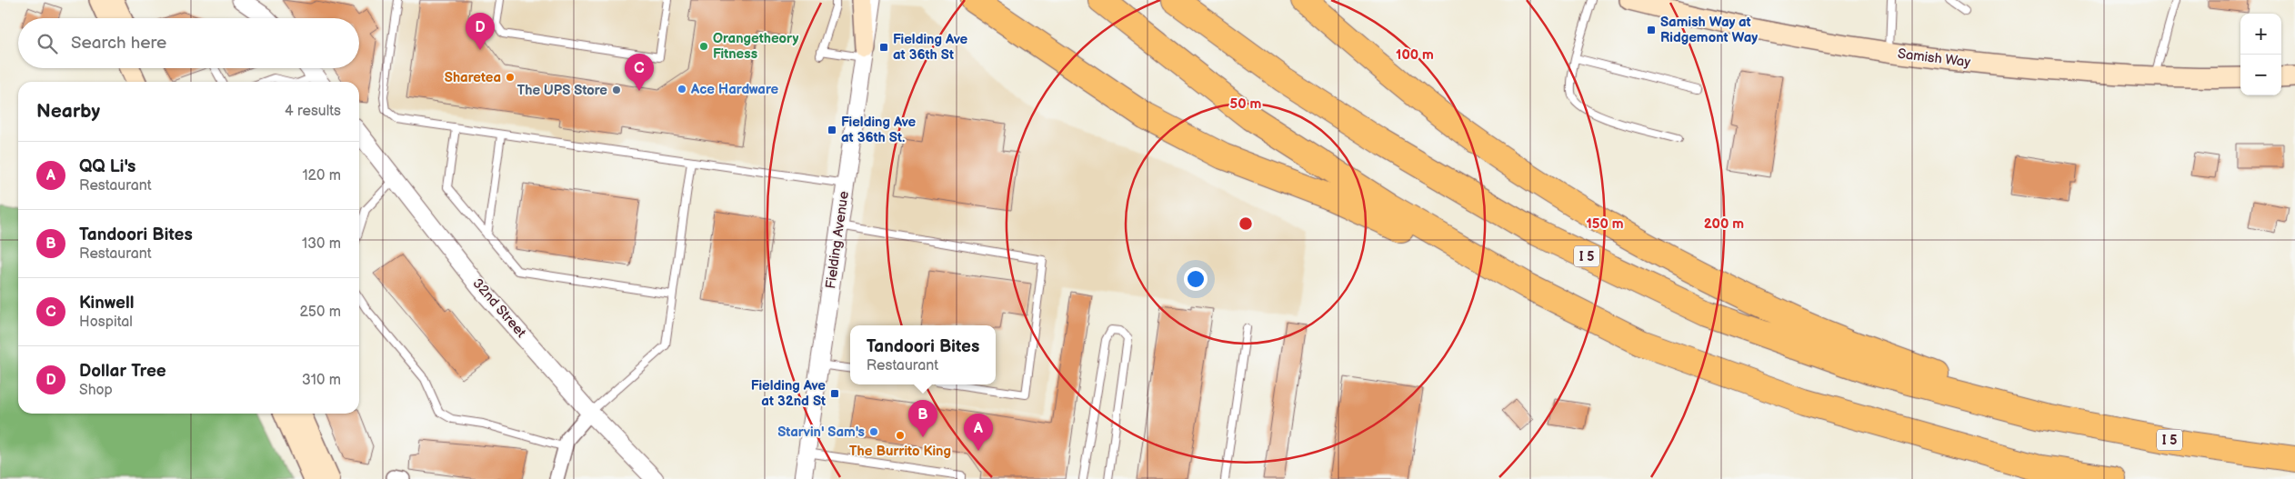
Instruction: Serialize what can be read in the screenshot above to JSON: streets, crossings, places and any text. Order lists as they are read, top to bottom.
{
  "streets": {
    "highway": ["I 5"],
    "main road": ["Samish Way"],
    "street": ["Fielding Avenue", "32nd Street"]
  },
  "places": {
    "transit": [
      "Samish Way at Ridgemont Way",
      "Fielding Ave at 36th St",
      "Fielding Ave at 36th St.",
      "Fielding Ave at 32nd St"
    ],
    "other": [
      "Orangetheory Fitness",
      "Sharetea",
      "Ace Hardware",
      "The UPS Store",
      "Starvin' Sam's",
      "The Burrito King"
    ]
  },
  "page": {
    "pins": [
      "D",
      "C",
      "B",
      "A"
    ],
    "map_buttons": ["+", "−"],
    "search": "Search here",
    "heading": ["Nearby", "4 results"],
    "list": [
      {
        "mark": "A",
        "name": "QQ Li's",
        "note": "Restaurant",
        "value": "120 m"
      },
      {
        "mark": "B",
        "name": "Tandoori Bites",
        "note": "Restaurant",
        "value": "130 m"
      },
      {
        "mark": "C",
        "name": "Kinwell",
        "note": "Hospital",
        "value": "250 m"
      },
      {
        "mark": "D",
        "name": "Dollar Tree",
        "note": "Shop",
        "value": "310 m"
      }
    ],
    "popup": ["Tandoori Bites", "Restaurant"]
  },
  "rings": [
    "100 m",
    "50 m",
    "150 m",
    "200 m"
  ]
}
